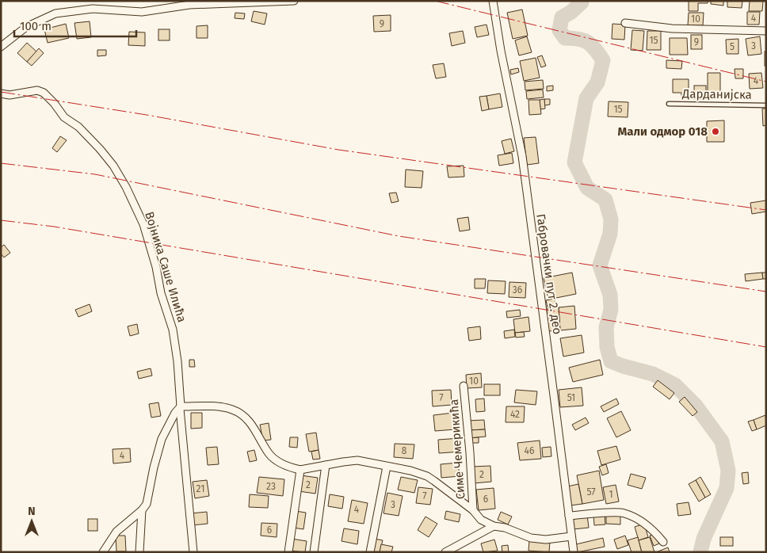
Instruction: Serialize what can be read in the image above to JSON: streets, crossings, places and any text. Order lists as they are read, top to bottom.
{
  "streets": {
    "street": ["Војника Саше Илића", "Габровачки пут 2. део", "Симе Чемерикића"],
    "lane": ["Дарданијска"]
  },
  "places": ["Мали одмор 018"],
  "house_numbers": [
    "4",
    "10",
    "9",
    "15",
    "9",
    "3",
    "5",
    "4",
    "15",
    "36",
    "10",
    "7",
    "51",
    "42",
    "8",
    "46",
    "4",
    "2",
    "2",
    "23",
    "21",
    "57",
    "1",
    "7",
    "6",
    "3",
    "4",
    "6"
  ],
  "scale_bar": "100 m",
  "north": "top"
}
